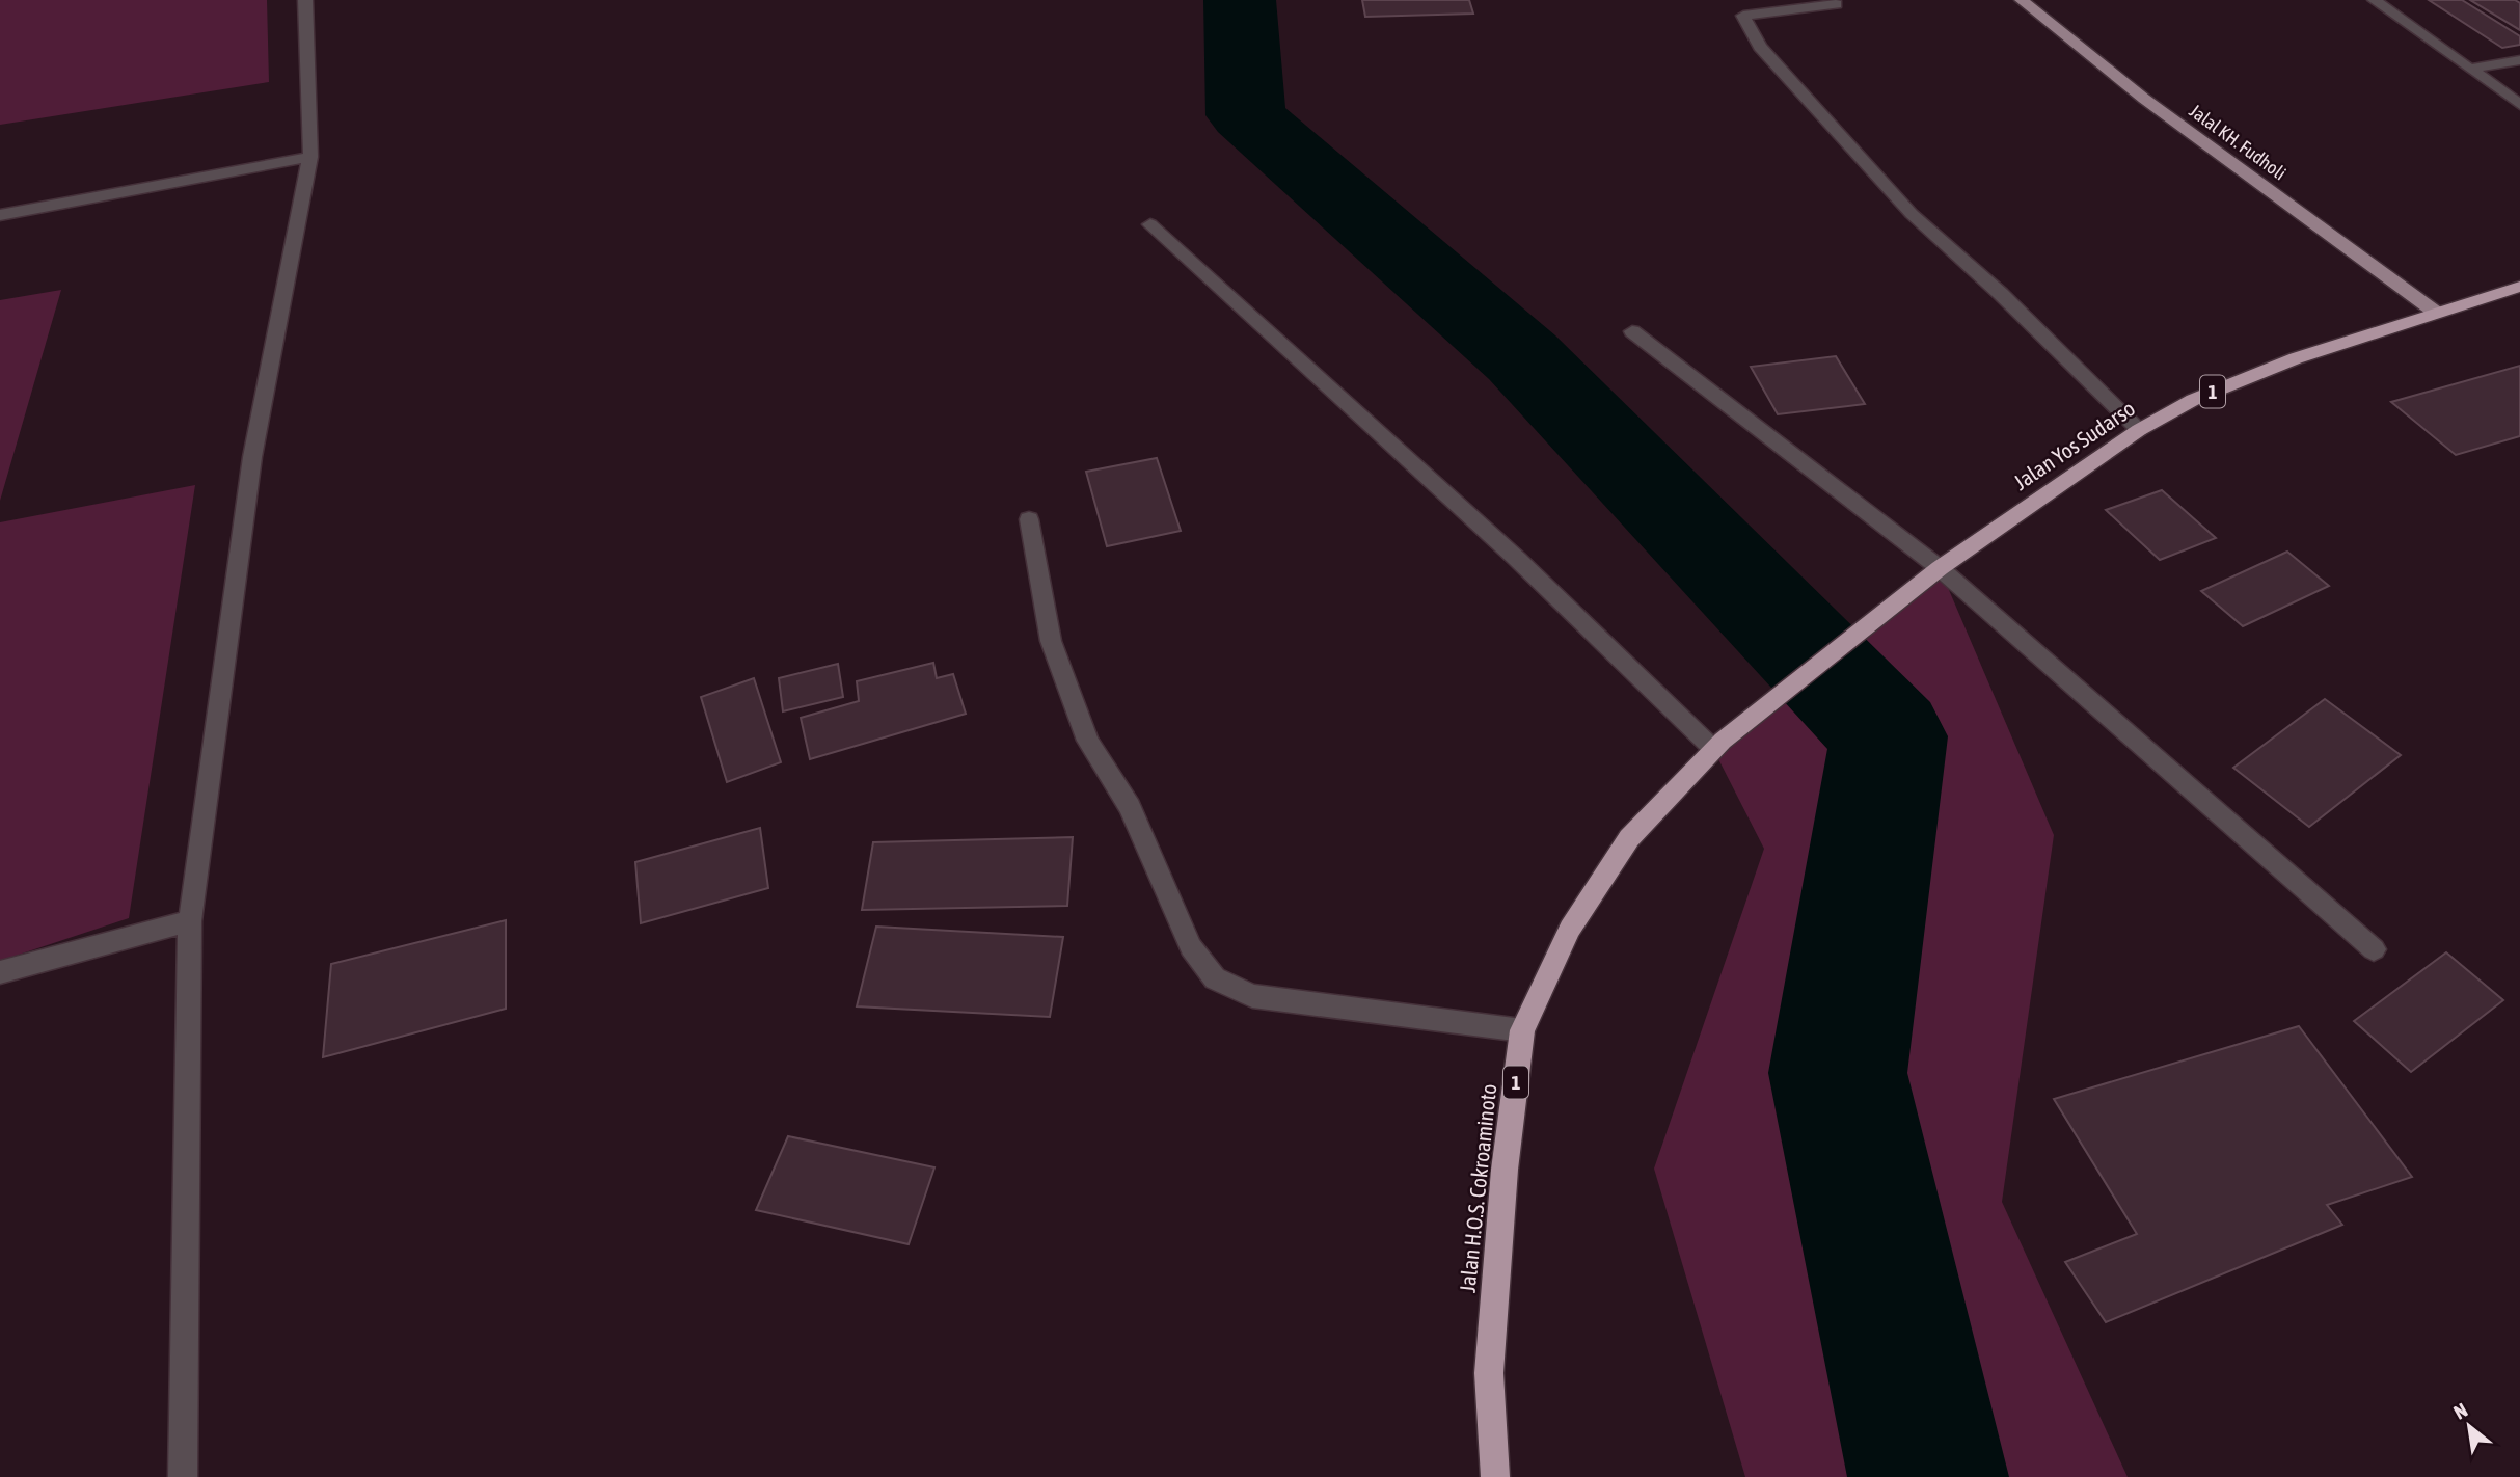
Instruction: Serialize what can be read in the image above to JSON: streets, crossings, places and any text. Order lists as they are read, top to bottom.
{
  "streets": {
    "highway": ["1", "Jalan Yos Sudarso", "Jalan H.O.S. Cokroaminoto"],
    "main road": ["Jalal KH. Fudholi"]
  },
  "crossings": [
    ["Jalal KH. Fudholi", "Jalan Yos Sudarso"],
    ["Jalan Yos Sudarso", "Jalan H.O.S. Cokroaminoto"]
  ],
  "north": "top left"
}
